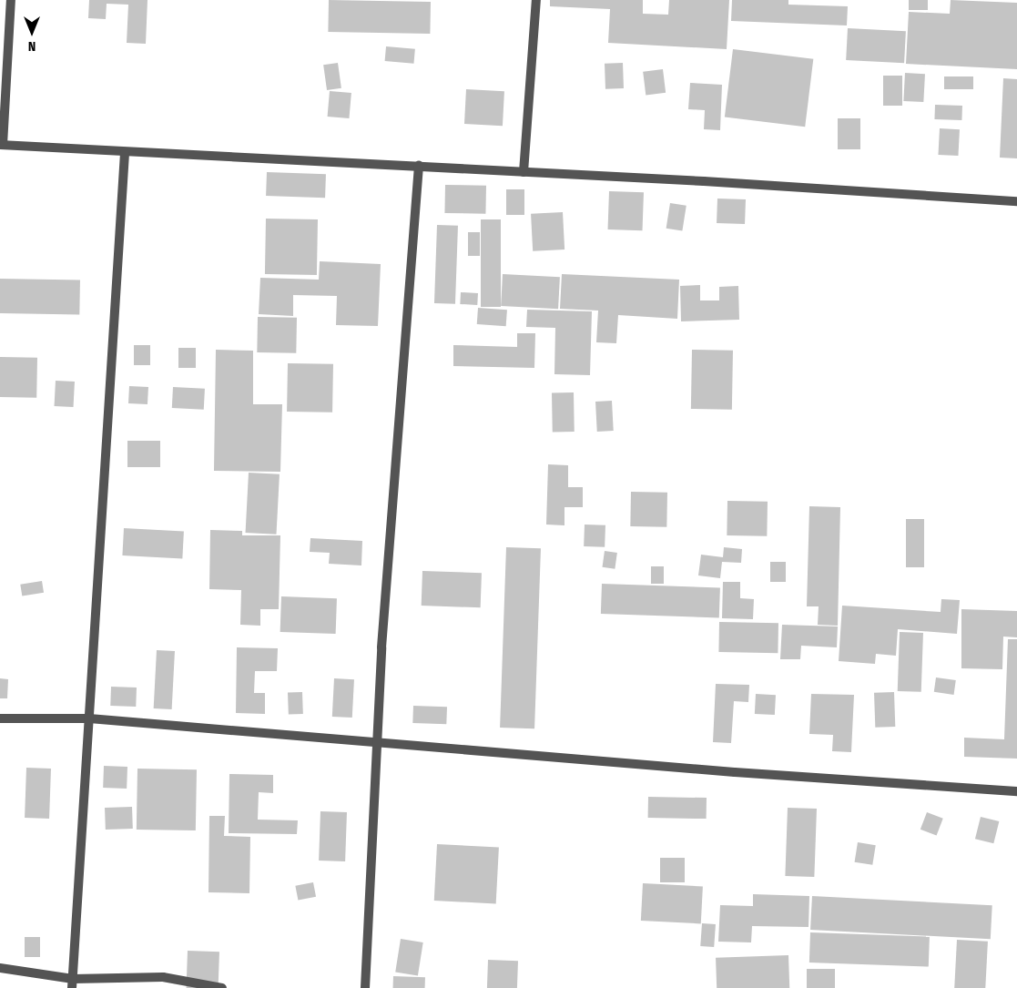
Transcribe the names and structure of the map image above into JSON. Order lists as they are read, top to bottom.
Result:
{
  "north": "bottom"
}
